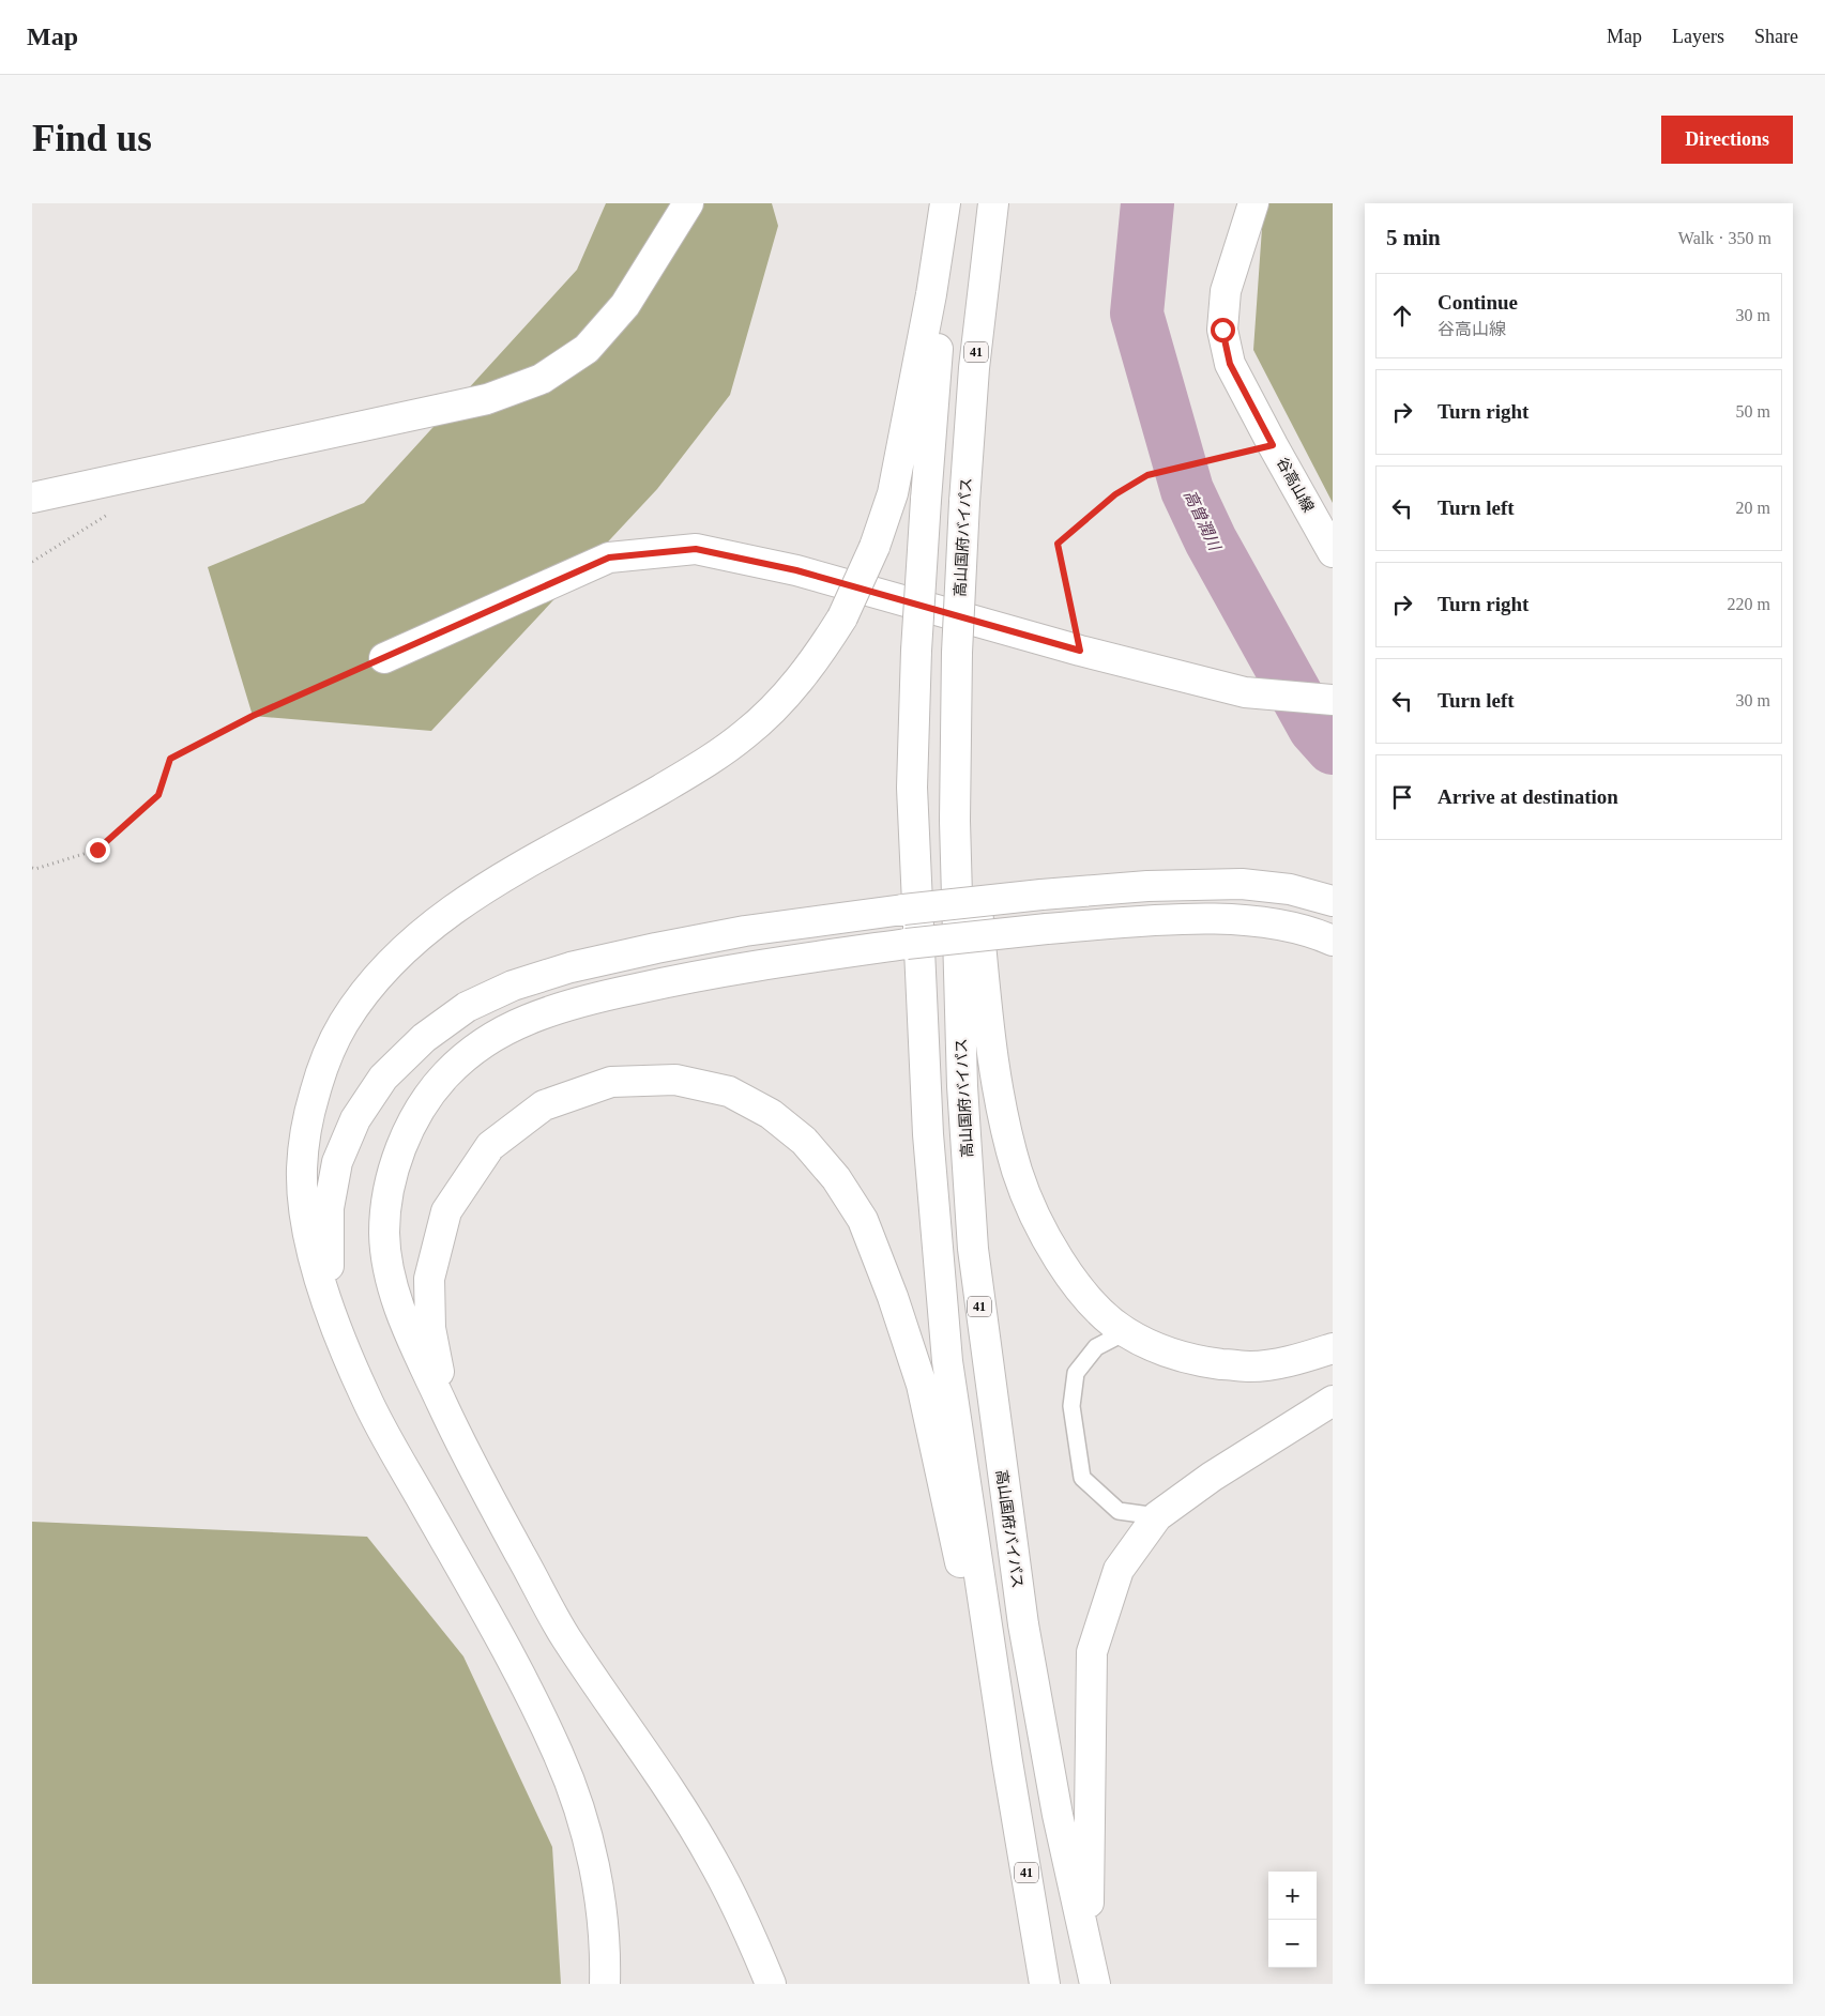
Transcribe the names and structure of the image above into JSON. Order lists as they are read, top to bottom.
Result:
{
  "streets": {
    "main road": ["41", "谷高山線", "高山国府バイパス"]
  },
  "water": ["高曽潤川"],
  "page": {
    "header": "Map",
    "nav": ["Map", "Layers", "Share"],
    "buttons": "Directions",
    "title": "Find us",
    "heading": ["5 min", "Walk · 350 m"],
    "list": [
      ["Continue", "谷高山線", "30 m"],
      ["Turn right", "50 m"],
      ["Turn left", "20 m"],
      ["Turn right", "220 m"],
      ["Turn left", "30 m"],
      "Arrive at destination"
    ],
    "map_buttons": ["+", "−"]
  }
}
